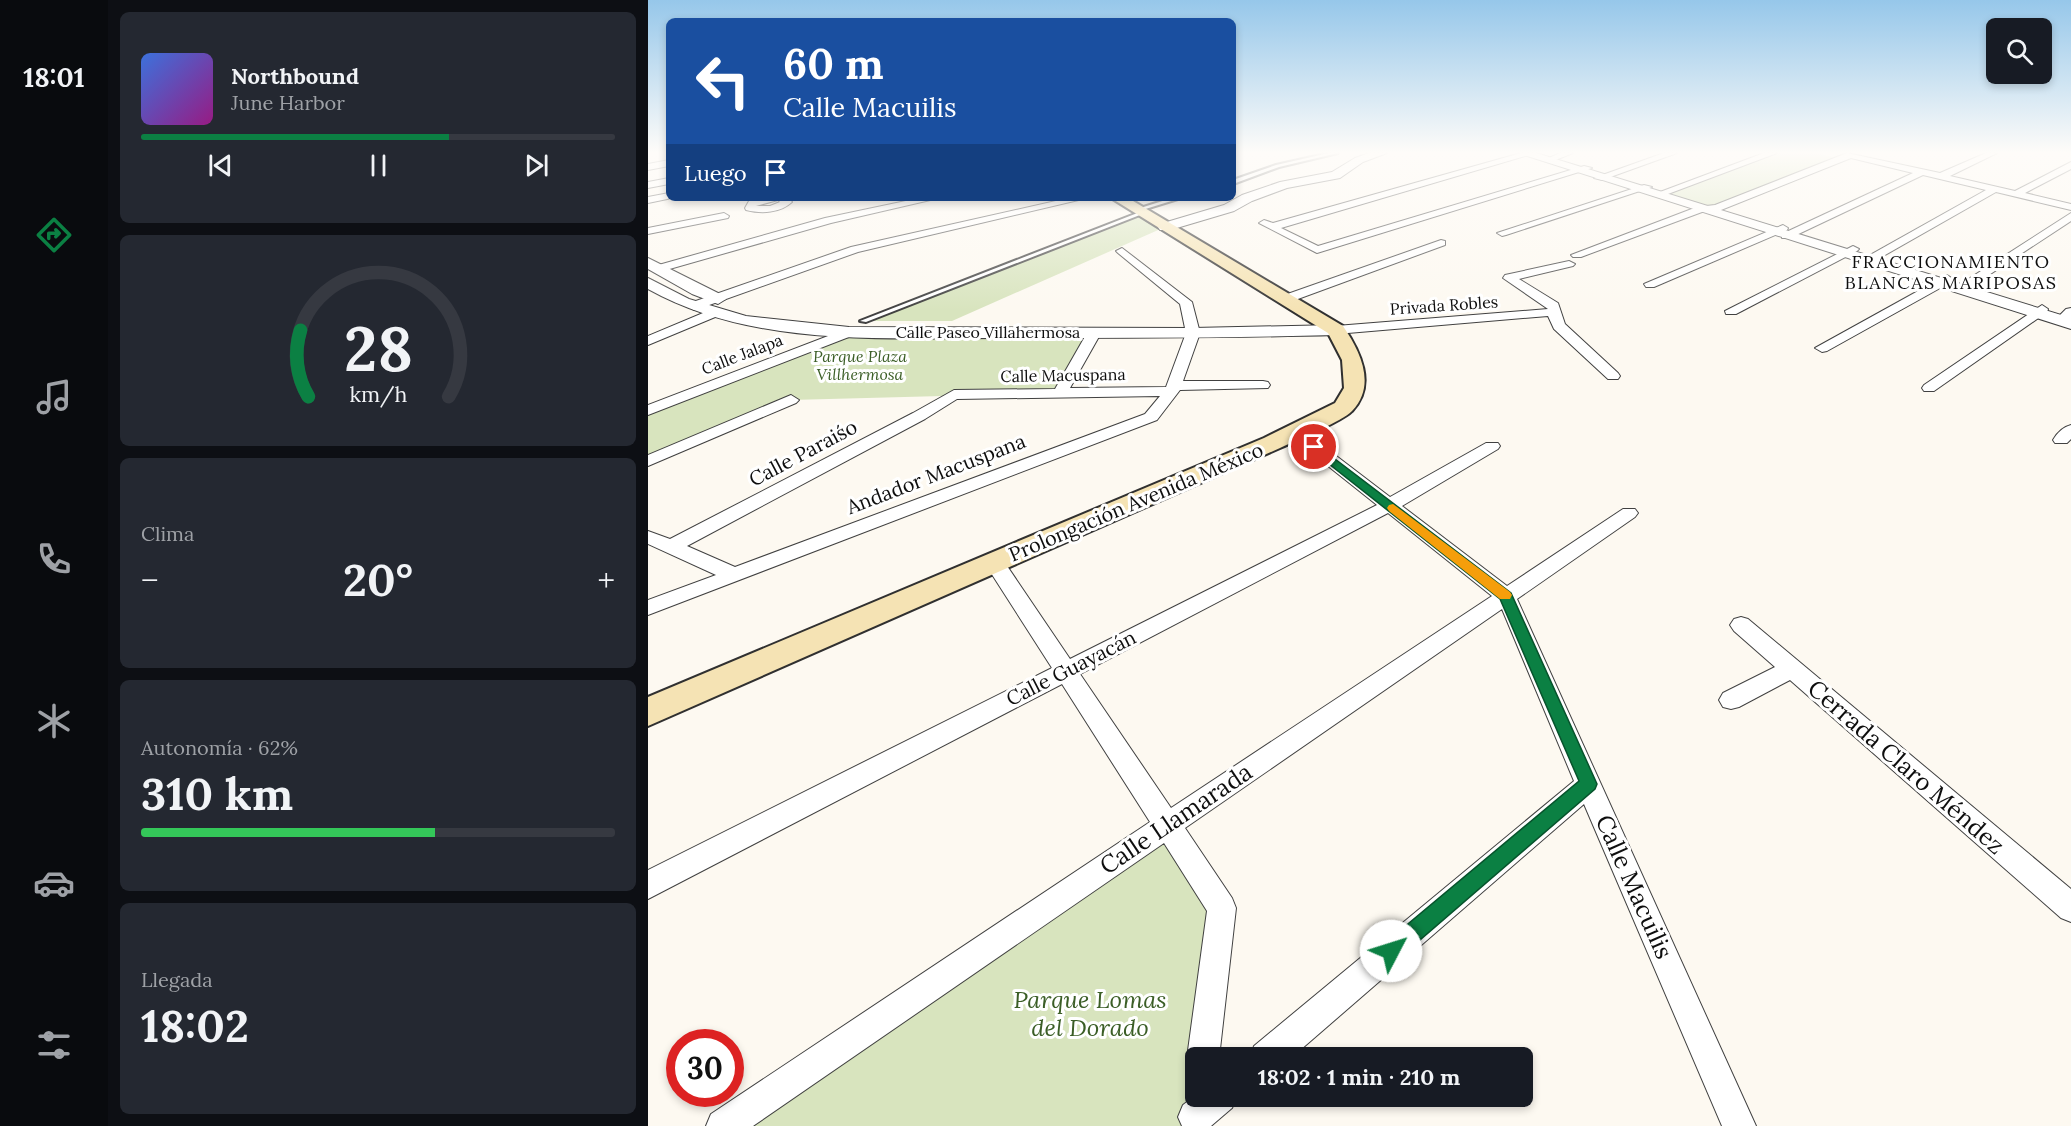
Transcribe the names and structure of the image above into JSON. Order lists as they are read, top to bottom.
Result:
{
  "streets": {
    "main road": ["Prolongación Avenida México"],
    "street": [
      "Privada Robles",
      "Calle Paseo Villahermosa",
      "Calle Jalapa",
      "Calle Macuspana",
      "Calle Paraiśo",
      "Andador Macuspana",
      "Calle Guayacán",
      "Cerrada Claro Méndez",
      "Calle Llamarada",
      "Calle Macuilis"
    ]
  },
  "crossings": [
    ["Privada Robles", "Calle Paseo Villahermosa"],
    ["Privada Robles", "Prolongación Avenida México"],
    ["Calle Paseo Villahermosa", "Calle Jalapa"],
    ["Calle Paseo Villahermosa", "Andador Macuspana"],
    ["Calle Paseo Villahermosa", "Prolongación Avenida México"],
    ["Calle Macuspana", "Calle Paraiśo"],
    ["Calle Macuspana", "Andador Macuspana"],
    ["Prolongación Avenida México", "Calle Macuilis"],
    ["Calle Guayacán", "Calle Macuilis"],
    ["Calle Llamarada", "Calle Macuilis"]
  ],
  "districts": ["FRACCIONAMIENTO BLANCAS MARIPOSAS"],
  "parks": ["Parque Plaza Villhermosa", "Parque Lomas del Dorado"],
  "page": {
    "tabs": "18:01",
    "turn": ["60 m", "Calle Macuilis"],
    "song": ["Northbound", "June Harbor"],
    "then": "Luego",
    "tile": [
      "Clima",
      ["Autonomía · 62%", "310 km"],
      ["Llegada", "18:02"]
    ],
    "heat": ["−", "20°", "+"],
    "limit": "30",
    "trip": "18:02 · 1 min · 210 m",
    "gauge": ["28", "km/h"]
  }
}
